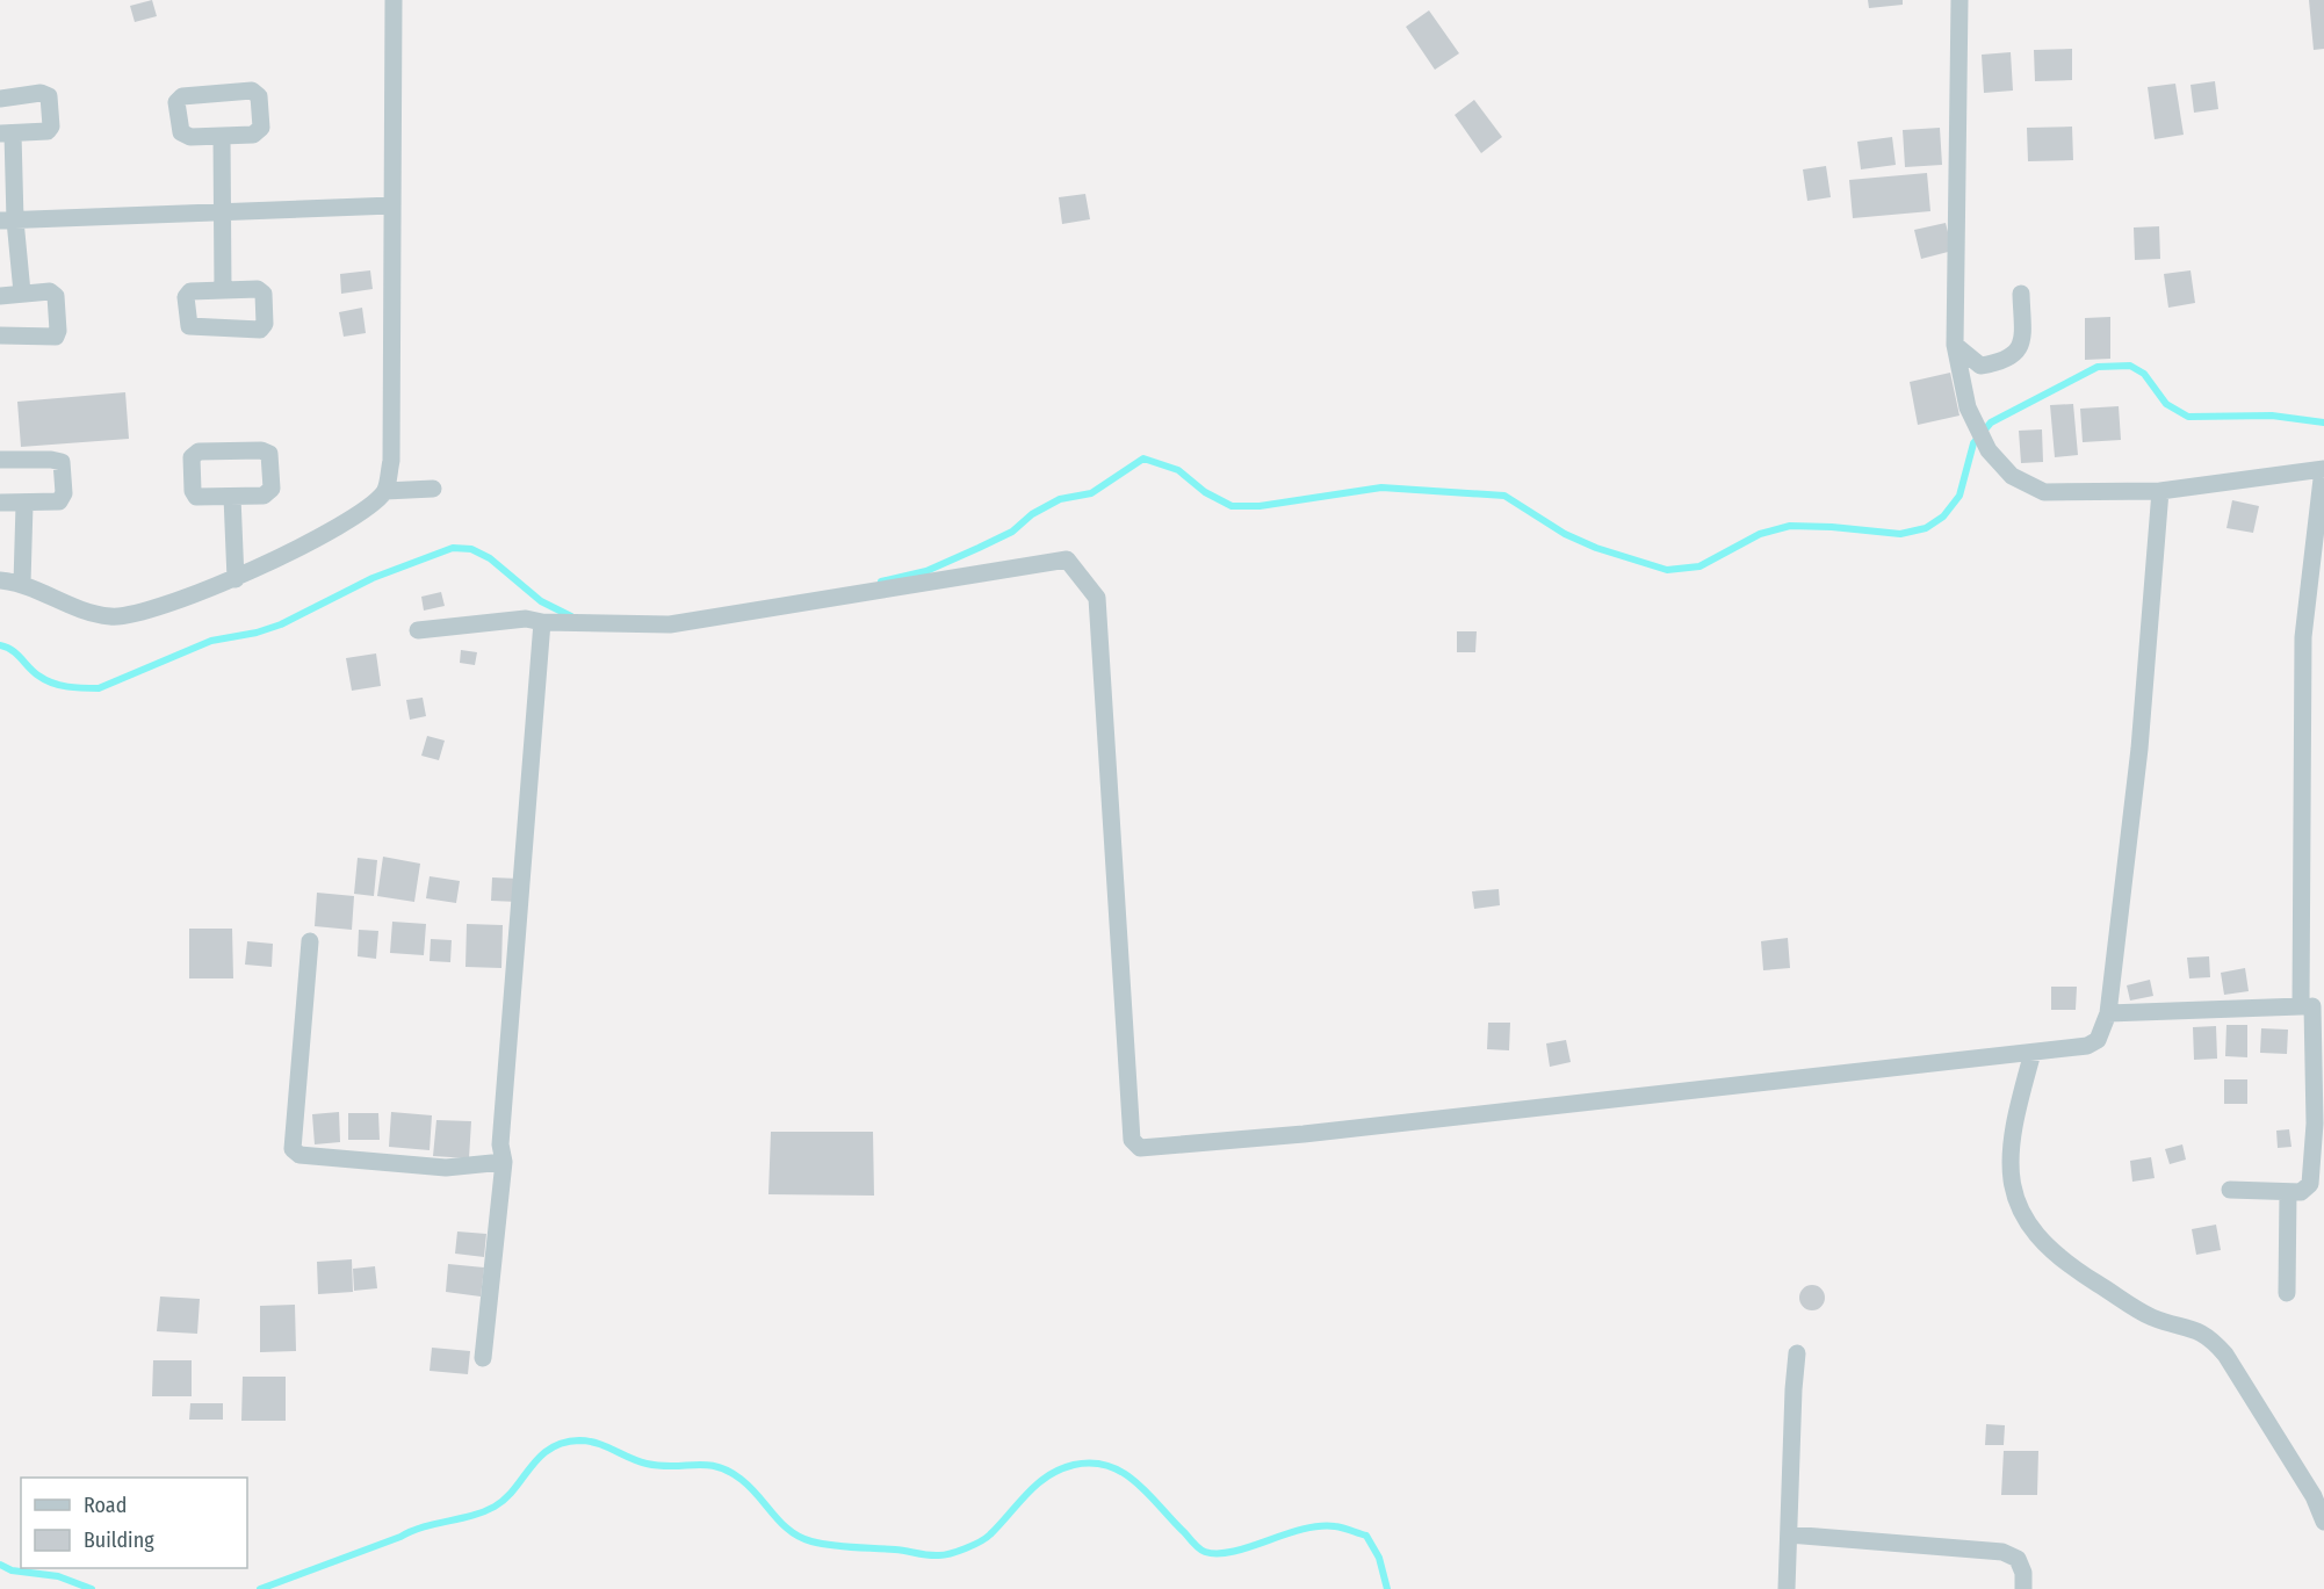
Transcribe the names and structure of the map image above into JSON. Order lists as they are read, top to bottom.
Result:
{
  "legend": ["Road", "Building"]
}
